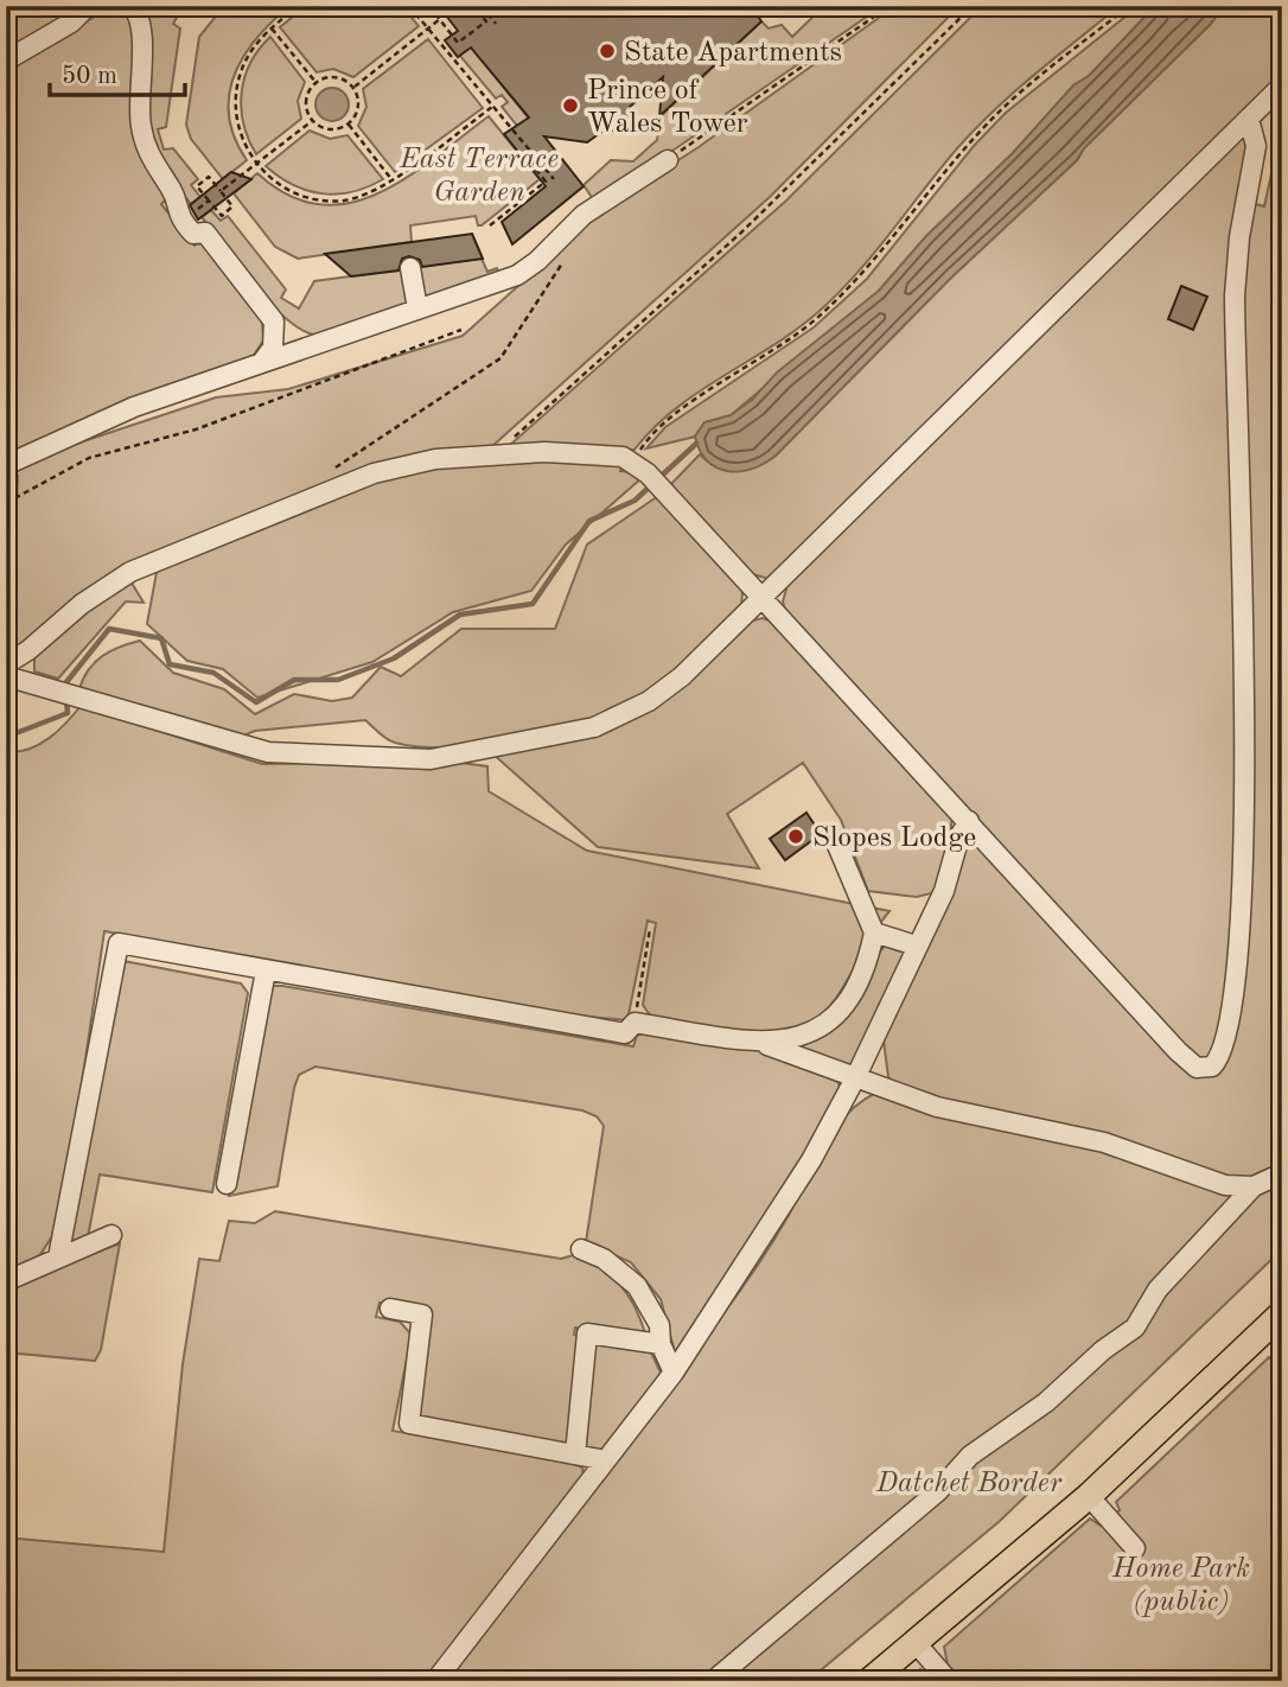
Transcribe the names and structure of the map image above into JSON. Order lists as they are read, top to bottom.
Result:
{
  "parks": ["East Terrace Garden", "Datchet Border", "Home Park (public)"],
  "places": ["State Apartments", "Prince of Wales Tower", "Slopes Lodge"],
  "scale_bar": "50 m"
}
